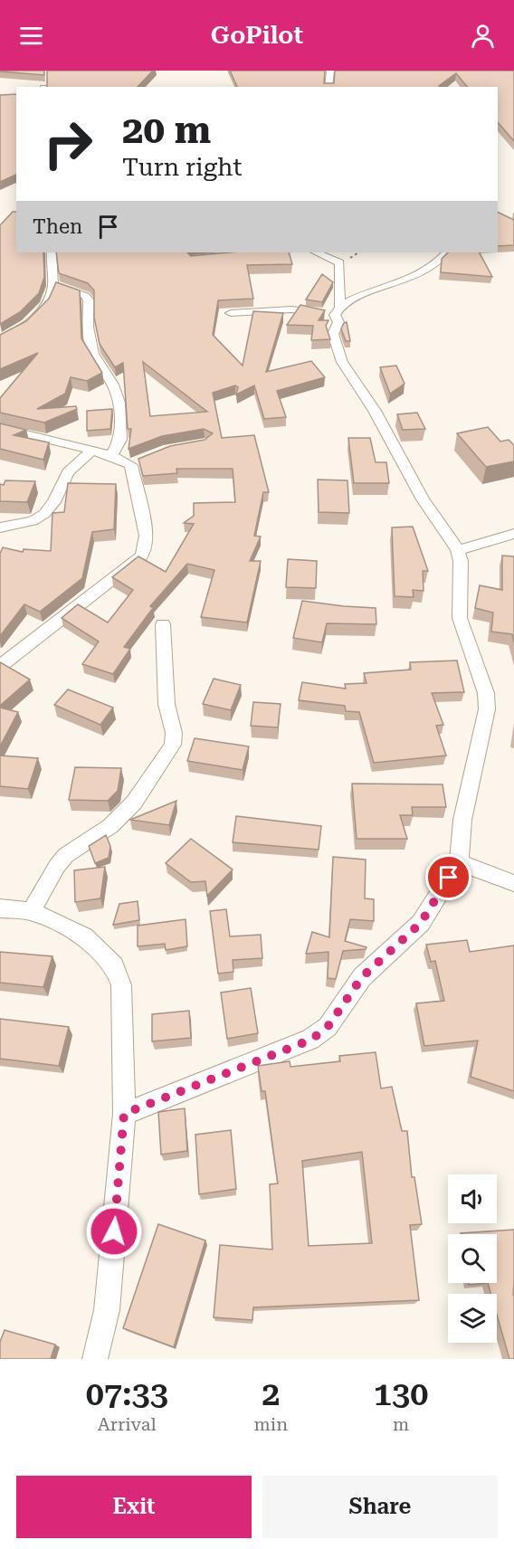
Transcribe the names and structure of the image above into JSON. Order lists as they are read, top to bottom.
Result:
{
  "page": {
    "header": "GoPilot",
    "turn": ["20 m", "Turn right"],
    "then": "Then",
    "eta": [
      "07:33",
      "Arrival",
      "2",
      "min",
      "130",
      "m"
    ],
    "buttons": ["Exit", "Share"]
  }
}
